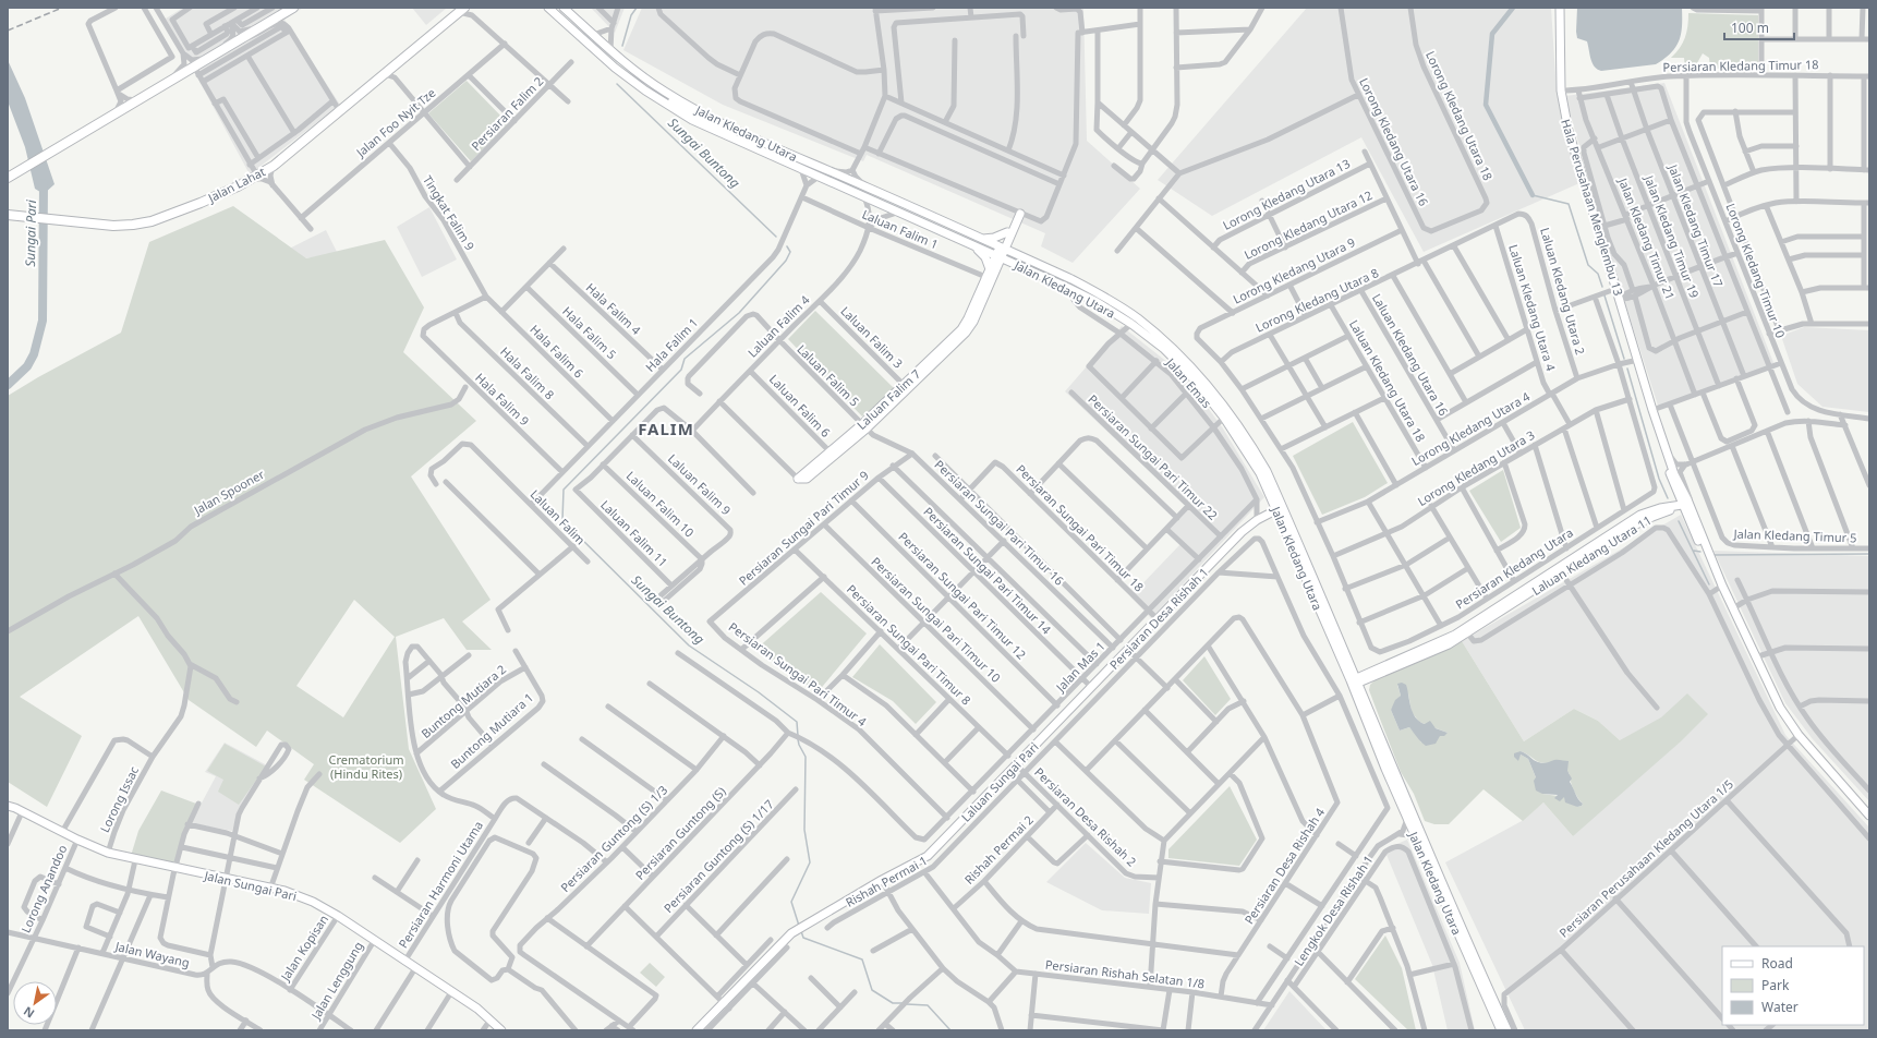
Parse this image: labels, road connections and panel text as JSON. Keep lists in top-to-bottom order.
{
  "streets": {
    "main road": [
      "Jalan Kledang Utara",
      "Jalan Lahat",
      "Hala Perusahaan Menglembu 13",
      "Laluan Falim 7",
      "Laluan Kledang Utara 11",
      "Laluan Sungai Pari",
      "Jalan Sungai Pari"
    ],
    "street": [
      "Persiaran Kledang Timur 18",
      "Persiaran Falim 2",
      "Lorong Kledang Utara 18",
      "Jalan Foo Nyit Tze",
      "Lorong Kledang Utara 16",
      "Lorong Kledang Utara 13",
      "Tingkat Falim 9",
      "Lorong Kledang Utara 12",
      "Jalan Kledang Timur 17",
      "Laluan Falim 1",
      "Jalan Kledang Timur 19",
      "Jalan Kledang Timur 21",
      "Lorong Kledang Utara 9",
      "Lorong Kledang Timur 10",
      "Laluan Kledang Utara 2",
      "Lorong Kledang Utara 8",
      "Laluan Kledang Utara 4",
      "Hala Falim 4",
      "Laluan Falim 4",
      "Hala Falim 5",
      "Laluan Falim 3",
      "Hala Falim 1",
      "Hala Falim 6",
      "Laluan Kledang Utara 16",
      "Hala Falim 8",
      "Laluan Falim 5",
      "Laluan Kledang Utara 18",
      "Jalan Emas",
      "Hala Falim 9",
      "Laluan Falim 6",
      "Lorong Kledang Utara 4",
      "Persiaran Sungai Pari Timur 22",
      "Lorong Kledang Utara 3",
      "Laluan Falim 9",
      "Jalan Spooner",
      "Laluan Falim 10",
      "Laluan Falim",
      "Persiaran Sungai Pari Timur 16",
      "Persiaran Sungai Pari Timur 9",
      "Persiaran Sungai Pari Timur 18",
      "Laluan Falim 11",
      "Jalan Kledang Timur 5",
      "Persiaran Kledang Utara",
      "Persiaran Sungai Pari Timur 14",
      "Persiaran Sungai Pari Timur 12",
      "Persiaran Desa Rishah 1",
      "Persiaran Sungai Pari Timur 10",
      "Persiaran Sungai Pari Timur 8",
      "Jalan Mas 1",
      "Persiaran Sungai Pari Timur 4",
      "Buntong Mutiara 2",
      "Buntong Mutiara 1",
      "Lorong Issac",
      "Persiaran Desa Rishah 2",
      "Persiaran Guntong (S)",
      "Persiaran Guntong (S) 1/3",
      "Rishah Permai 2",
      "Persiaran Guntong (S) 1/17",
      "Persiaran Perusahaan Kledang Utara 1/5",
      "Persiaran Desa Rishah 4",
      "Rishah Permai 1",
      "Persiaran Harmoni Utama",
      "Lorong Anandoo",
      "Lengkok Desa Rishah 1",
      "Jalan Kopisan",
      "Jalan Wayang",
      "Persiaran Rishah Selatan 1/8",
      "Jalan Lenggung"
    ]
  },
  "crossings": [
    ["Persiaran Kledang Timur 18", "Hala Perusahaan Menglembu 13"],
    ["Persiaran Kledang Timur 18", "Jalan Kledang Timur 17"],
    ["Persiaran Kledang Timur 18", "Jalan Kledang Timur 21"],
    ["Persiaran Kledang Timur 18", "Lorong Kledang Timur 10"],
    ["Lorong Kledang Utara 18", "Lorong Kledang Utara 16"],
    ["Jalan Foo Nyit Tze", "Tingkat Falim 9"],
    ["Jalan Kledang Utara", "Laluan Falim 4"],
    ["Jalan Kledang Utara", "Jalan Emas"],
    ["Jalan Kledang Utara", "Laluan Falim 7"],
    ["Jalan Kledang Utara", "Laluan Kledang Utara 11"],
    ["Jalan Kledang Utara", "Laluan Sungai Pari"],
    ["Hala Perusahaan Menglembu 13", "Lorong Kledang Utara 4"],
    ["Hala Perusahaan Menglembu 13", "Lorong Kledang Utara 3"],
    ["Hala Perusahaan Menglembu 13", "Laluan Kledang Utara 11"],
    ["Hala Perusahaan Menglembu 13", "Persiaran Kledang Utara"],
    ["Hala Perusahaan Menglembu 13", "Persiaran Perusahaan Kledang Utara 1/5"],
    ["Tingkat Falim 9", "Hala Falim 6"],
    ["Laluan Falim 1", "Laluan Falim 4"],
    ["Laluan Falim 1", "Hala Falim 1"],
    ["Laluan Falim 1", "Laluan Falim 7"],
    ["Lorong Kledang Utara 9", "Lorong Kledang Utara 8"],
    ["Laluan Kledang Utara 2", "Lorong Kledang Utara 8"],
    ["Laluan Kledang Utara 2", "Lorong Kledang Utara 4"],
    ["Lorong Kledang Utara 8", "Laluan Kledang Utara 4"],
    ["Lorong Kledang Utara 8", "Laluan Kledang Utara 16"],
    ["Lorong Kledang Utara 8", "Laluan Kledang Utara 18"],
    ["Laluan Kledang Utara 4", "Lorong Kledang Utara 4"],
    ["Laluan Kledang Utara 4", "Lorong Kledang Utara 3"],
    ["Hala Falim 4", "Hala Falim 1"],
    ["Laluan Falim 4", "Laluan Falim 3"],
    ["Laluan Falim 4", "Laluan Falim 5"],
    ["Laluan Falim 4", "Laluan Falim 7"],
    ["Laluan Falim 4", "Laluan Falim 6"],
    ["Hala Falim 5", "Hala Falim 1"],
    ["Laluan Falim 3", "Laluan Falim 7"],
    ["Hala Falim 1", "Hala Falim 6"],
    ["Hala Falim 1", "Hala Falim 8"],
    ["Hala Falim 1", "Hala Falim 9"],
    ["Hala Falim 1", "Laluan Falim"],
    ["Laluan Kledang Utara 16", "Lorong Kledang Utara 4"],
    ["Hala Falim 8", "Hala Falim 9"],
    ["Laluan Falim 5", "Laluan Falim 7"],
    ["Laluan Falim 5", "Persiaran Sungai Pari Timur 16"],
    ["Laluan Kledang Utara 18", "Lorong Kledang Utara 4"],
    ["Jalan Emas", "Jalan Mas 1"],
    ["Jalan Emas", "Laluan Sungai Pari"],
    ["Laluan Falim 7", "Laluan Falim 6"],
    ["Laluan Falim 7", "Persiaran Sungai Pari Timur 16"],
    ["Persiaran Sungai Pari Timur 22", "Jalan Mas 1"],
    ["Laluan Falim 9", "Laluan Falim 10"],
    ["Laluan Falim 10", "Laluan Falim 11"],
    ["Persiaran Sungai Pari Timur 16", "Persiaran Sungai Pari Timur 9"],
    ["Persiaran Sungai Pari Timur 16", "Persiaran Sungai Pari Timur 18"],
    ["Persiaran Sungai Pari Timur 16", "Jalan Mas 1"],
    ["Persiaran Sungai Pari Timur 9", "Persiaran Sungai Pari Timur 14"],
    ["Persiaran Sungai Pari Timur 9", "Persiaran Sungai Pari Timur 12"],
    ["Persiaran Sungai Pari Timur 9", "Persiaran Sungai Pari Timur 10"],
    ["Persiaran Sungai Pari Timur 9", "Persiaran Sungai Pari Timur 8"],
    ["Persiaran Sungai Pari Timur 9", "Persiaran Sungai Pari Timur 4"],
    ["Persiaran Sungai Pari Timur 18", "Jalan Mas 1"],
    ["Persiaran Sungai Pari Timur 18", "Laluan Sungai Pari"],
    ["Persiaran Sungai Pari Timur 14", "Jalan Mas 1"],
    ["Persiaran Sungai Pari Timur 14", "Laluan Sungai Pari"],
    ["Persiaran Sungai Pari Timur 12", "Jalan Mas 1"],
    ["Persiaran Desa Rishah 1", "Persiaran Desa Rishah 2"],
    ["Persiaran Desa Rishah 1", "Rishah Permai 1"],
    ["Persiaran Sungai Pari Timur 10", "Jalan Mas 1"],
    ["Persiaran Sungai Pari Timur 8", "Jalan Mas 1"],
    ["Jalan Mas 1", "Persiaran Sungai Pari Timur 4"],
    ["Jalan Mas 1", "Persiaran Guntong (S)"],
    ["Buntong Mutiara 2", "Buntong Mutiara 1"],
    ["Laluan Sungai Pari", "Persiaran Desa Rishah 2"],
    ["Lorong Issac", "Jalan Sungai Pari"],
    ["Persiaran Desa Rishah 2", "Rishah Permai 2"],
    ["Persiaran Desa Rishah 2", "Rishah Permai 1"],
    ["Persiaran Desa Rishah 4", "Persiaran Rishah Selatan 1/8"],
    ["Persiaran Harmoni Utama", "Jalan Sungai Pari"],
    ["Jalan Sungai Pari", "Lorong Anandoo"],
    ["Jalan Sungai Pari", "Jalan Kopisan"],
    ["Jalan Sungai Pari", "Jalan Lenggung"],
    ["Lorong Anandoo", "Jalan Wayang"],
    ["Lengkok Desa Rishah 1", "Persiaran Rishah Selatan 1/8"]
  ],
  "districts": ["FALIM"],
  "water": ["Sungai Buntong", "Sungai Pari"],
  "parks": ["Crematorium (Hindu Rites)"],
  "legend": ["Road", "Park", "Water"],
  "scale_bar": "100 m",
  "north": "bottom left"
}
